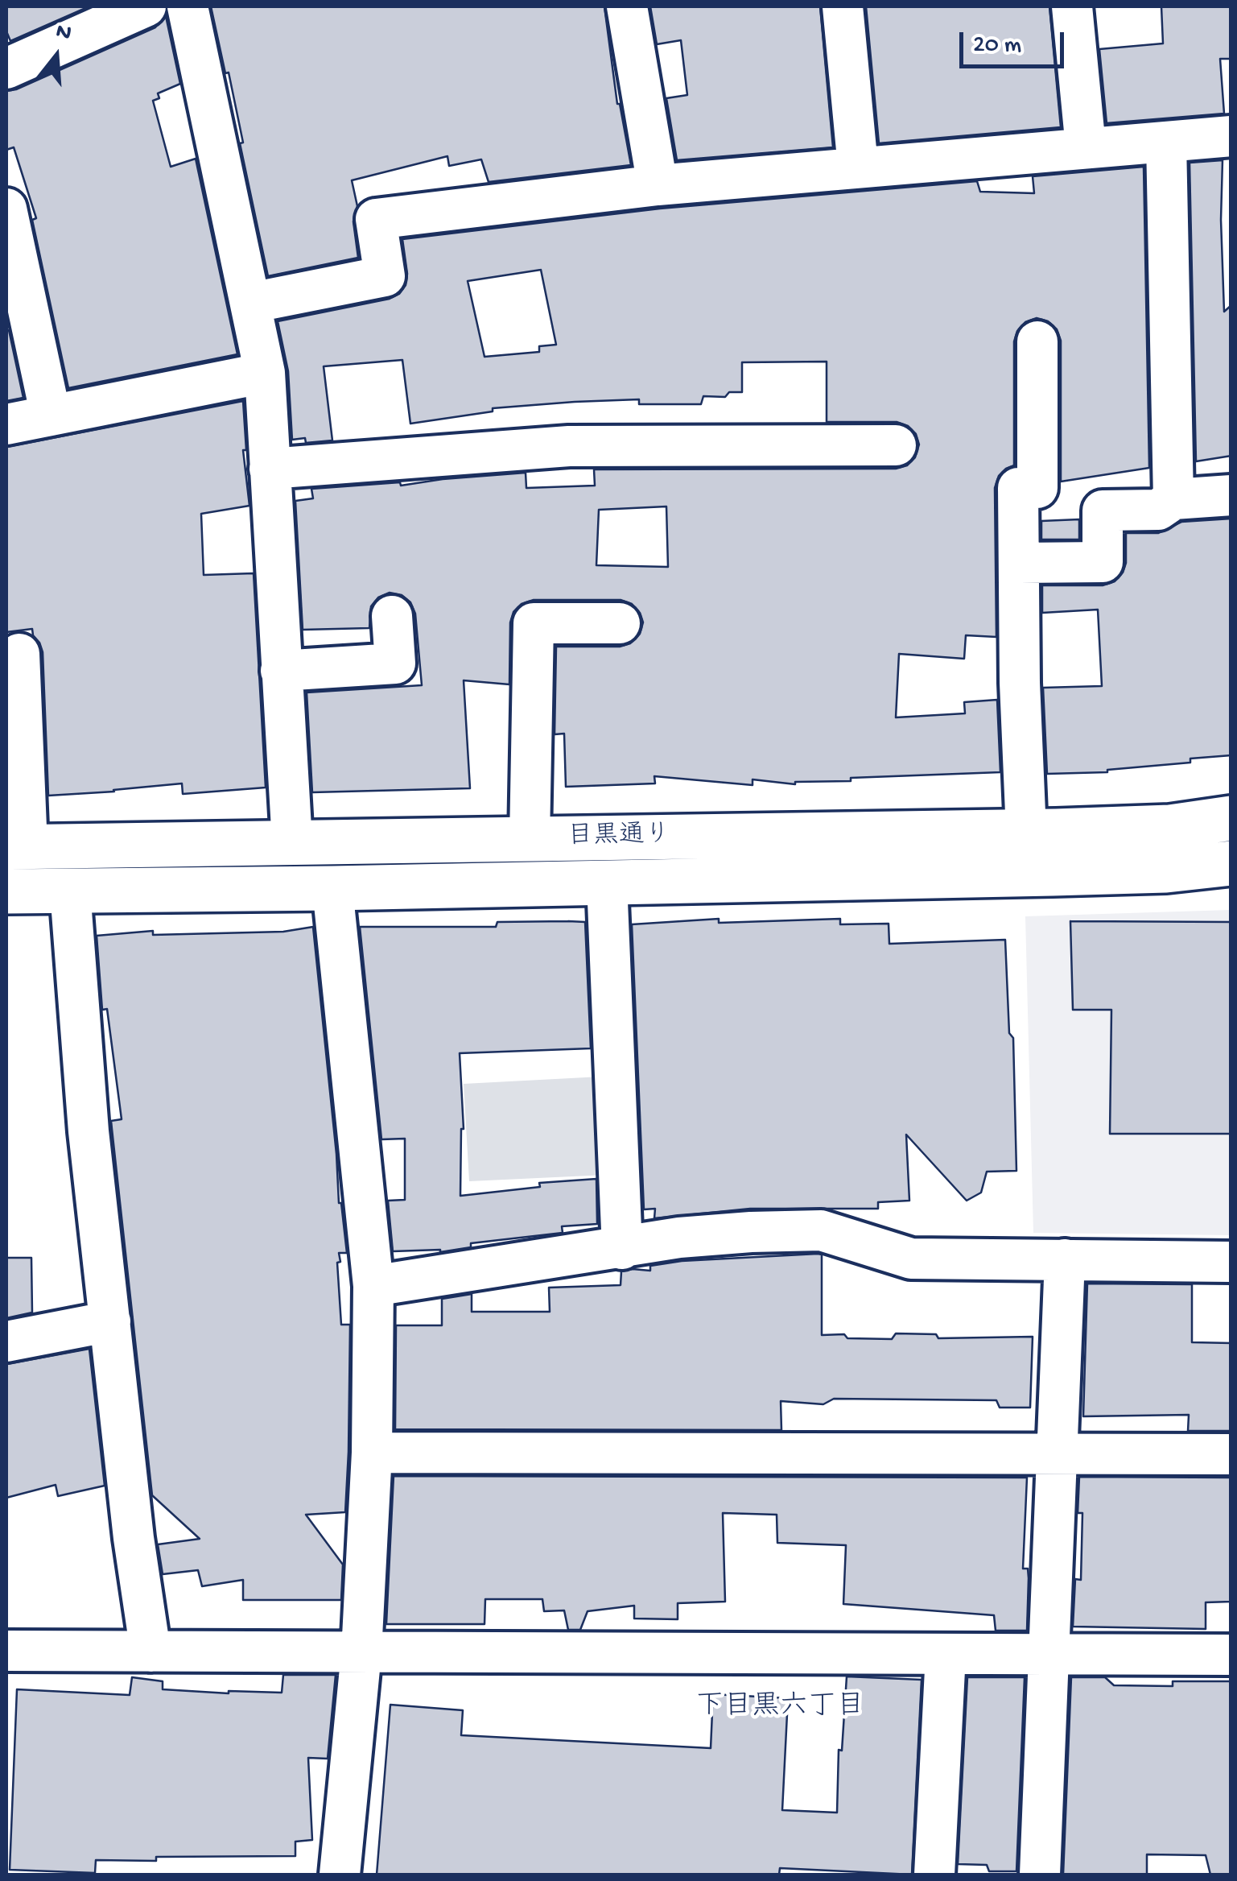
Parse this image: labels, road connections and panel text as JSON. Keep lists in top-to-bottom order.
{
  "streets": {
    "main road": ["目黒通り"]
  },
  "districts": ["下目黒六丁目"],
  "scale_bar": "20 m",
  "north": "top"
}
